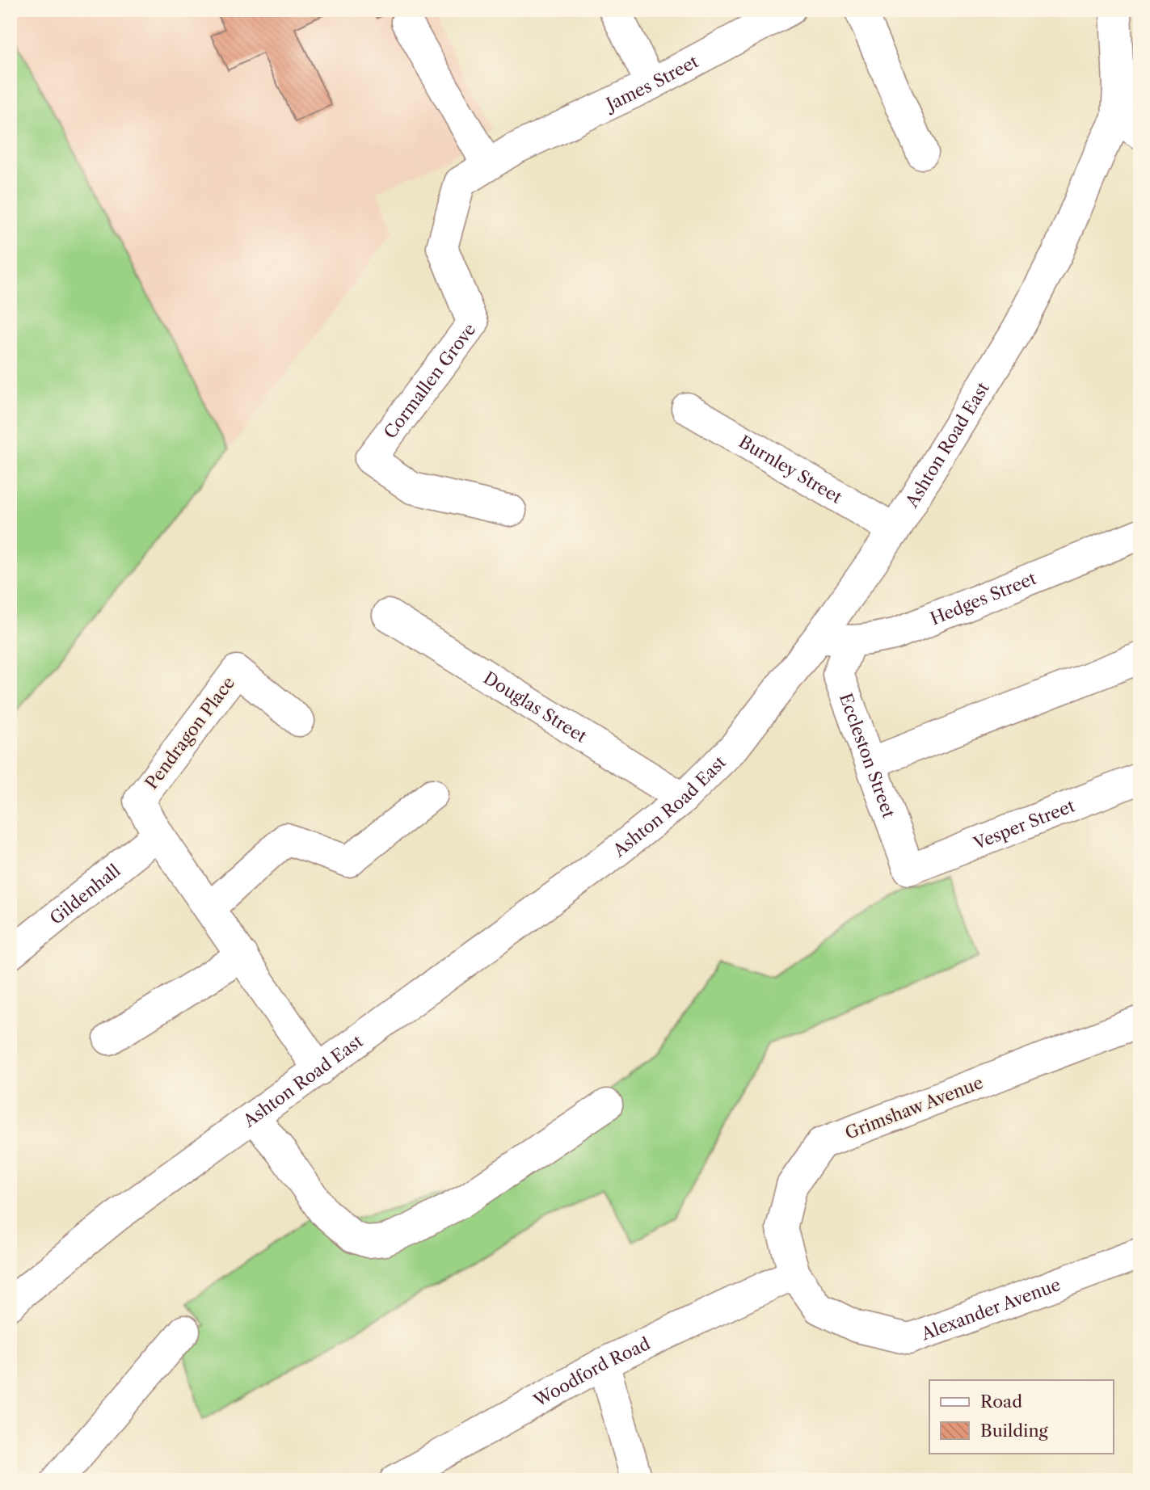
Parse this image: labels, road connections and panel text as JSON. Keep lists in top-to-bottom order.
{
  "streets": {
    "street": [
      "James Street",
      "Cormallen Grove",
      "Ashton Road East",
      "Burnley Street",
      "Hedges Street",
      "Douglas Street",
      "Pendragon Place",
      "Eccleston Street",
      "Vesper Street",
      "Gildenhall",
      "Grimshaw Avenue",
      "Alexander Avenue",
      "Woodford Road"
    ]
  },
  "crossings": [
    ["James Street", "Cormallen Grove"],
    ["Ashton Road East", "Burnley Street"],
    ["Ashton Road East", "Hedges Street"],
    ["Ashton Road East", "Douglas Street"],
    ["Ashton Road East", "Pendragon Place"],
    ["Ashton Road East", "Eccleston Street"],
    ["Hedges Street", "Eccleston Street"],
    ["Pendragon Place", "Gildenhall"],
    ["Eccleston Street", "Vesper Street"],
    ["Grimshaw Avenue", "Alexander Avenue"],
    ["Grimshaw Avenue", "Woodford Road"],
    ["Alexander Avenue", "Woodford Road"]
  ],
  "legend": ["Road", "Building"]
}
